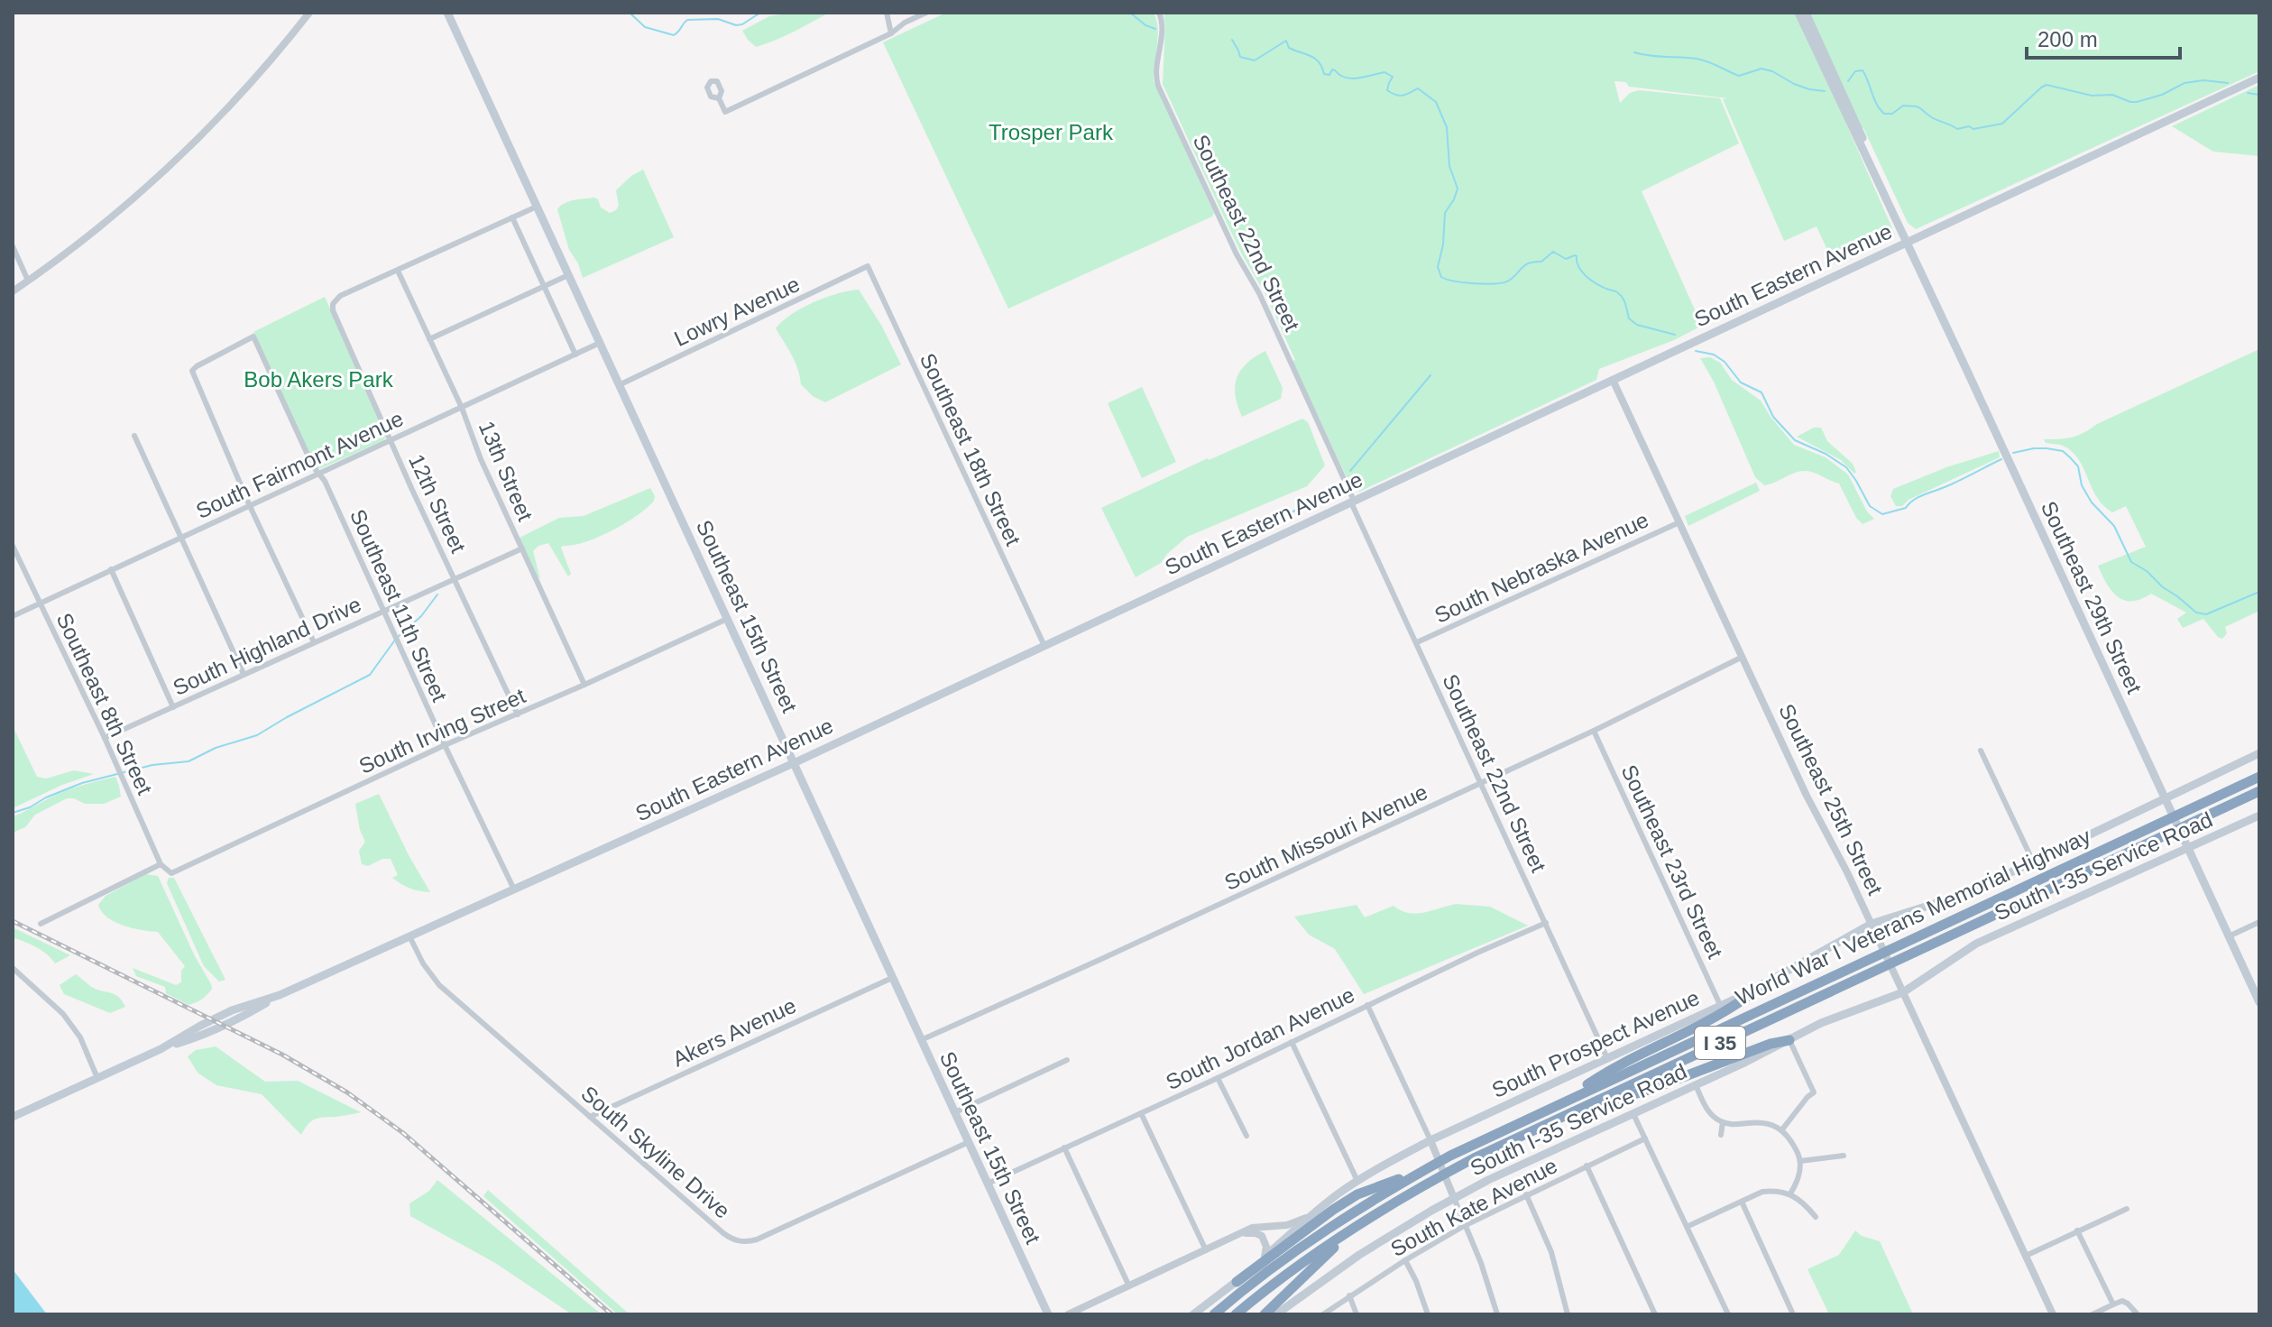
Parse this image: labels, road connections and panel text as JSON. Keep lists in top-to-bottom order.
{
  "streets": {
    "highway": ["World War I Veterans Memorial Highway", "I 35"],
    "main road": [
      "South Eastern Avenue",
      "Southeast 29th Street",
      "Southeast 15th Street",
      "South I-35 Service Road",
      "South Prospect Avenue"
    ],
    "street": [
      "Southeast 22nd Street",
      "Lowry Avenue",
      "Southeast 18th Street",
      "South Fairmont Avenue",
      "13th Street",
      "12th Street",
      "South Nebraska Avenue",
      "Southeast 11th Street",
      "South Highland Drive",
      "Southeast 8th Street",
      "South Irving Street",
      "Southeast 25th Street",
      "South Missouri Avenue",
      "Southeast 23rd Street",
      "Akers Avenue",
      "South Jordan Avenue",
      "South Skyline Drive",
      "South Kate Avenue"
    ]
  },
  "crossings": [
    ["Southeast 22nd Street", "South Eastern Avenue"],
    ["Southeast 22nd Street", "South Nebraska Avenue"],
    ["Southeast 22nd Street", "South Missouri Avenue"],
    ["Southeast 22nd Street", "South Jordan Avenue"],
    ["Southeast 22nd Street", "South Prospect Avenue"],
    ["South Eastern Avenue", "Southeast 18th Street"],
    ["South Eastern Avenue", "Southeast 29th Street"],
    ["South Eastern Avenue", "Southeast 11th Street"],
    ["South Eastern Avenue", "Southeast 15th Street"],
    ["South Eastern Avenue", "Southeast 25th Street"],
    ["South Eastern Avenue", "South Skyline Drive"],
    ["Lowry Avenue", "Southeast 18th Street"],
    ["Lowry Avenue", "Southeast 15th Street"],
    ["South Fairmont Avenue", "13th Street"],
    ["South Fairmont Avenue", "12th Street"],
    ["South Fairmont Avenue", "Southeast 11th Street"],
    ["South Fairmont Avenue", "Southeast 15th Street"],
    ["South Fairmont Avenue", "Southeast 8th Street"],
    ["13th Street", "12th Street"],
    ["13th Street", "South Highland Drive"],
    ["13th Street", "South Irving Street"],
    ["12th Street", "South Highland Drive"],
    ["12th Street", "South Irving Street"],
    ["South Nebraska Avenue", "Southeast 25th Street"],
    ["Southeast 29th Street", "South I-35 Service Road"],
    ["Southeast 29th Street", "South Prospect Avenue"],
    ["Southeast 11th Street", "South Highland Drive"],
    ["Southeast 11th Street", "South Irving Street"],
    ["Southeast 15th Street", "South Irving Street"],
    ["Southeast 15th Street", "South Missouri Avenue"],
    ["Southeast 15th Street", "Akers Avenue"],
    ["Southeast 15th Street", "South Jordan Avenue"],
    ["Southeast 15th Street", "South Skyline Drive"],
    ["South Highland Drive", "Southeast 8th Street"],
    ["Southeast 8th Street", "South Irving Street"],
    ["Southeast 25th Street", "South Missouri Avenue"],
    ["Southeast 25th Street", "South I-35 Service Road"],
    ["Southeast 25th Street", "South Prospect Avenue"],
    ["South Missouri Avenue", "Southeast 23rd Street"],
    ["Southeast 23rd Street", "South Prospect Avenue"],
    ["Akers Avenue", "South Skyline Drive"]
  ],
  "parks": ["Trosper Park", "Bob Akers Park"],
  "scale_bar": "200 m"
}
